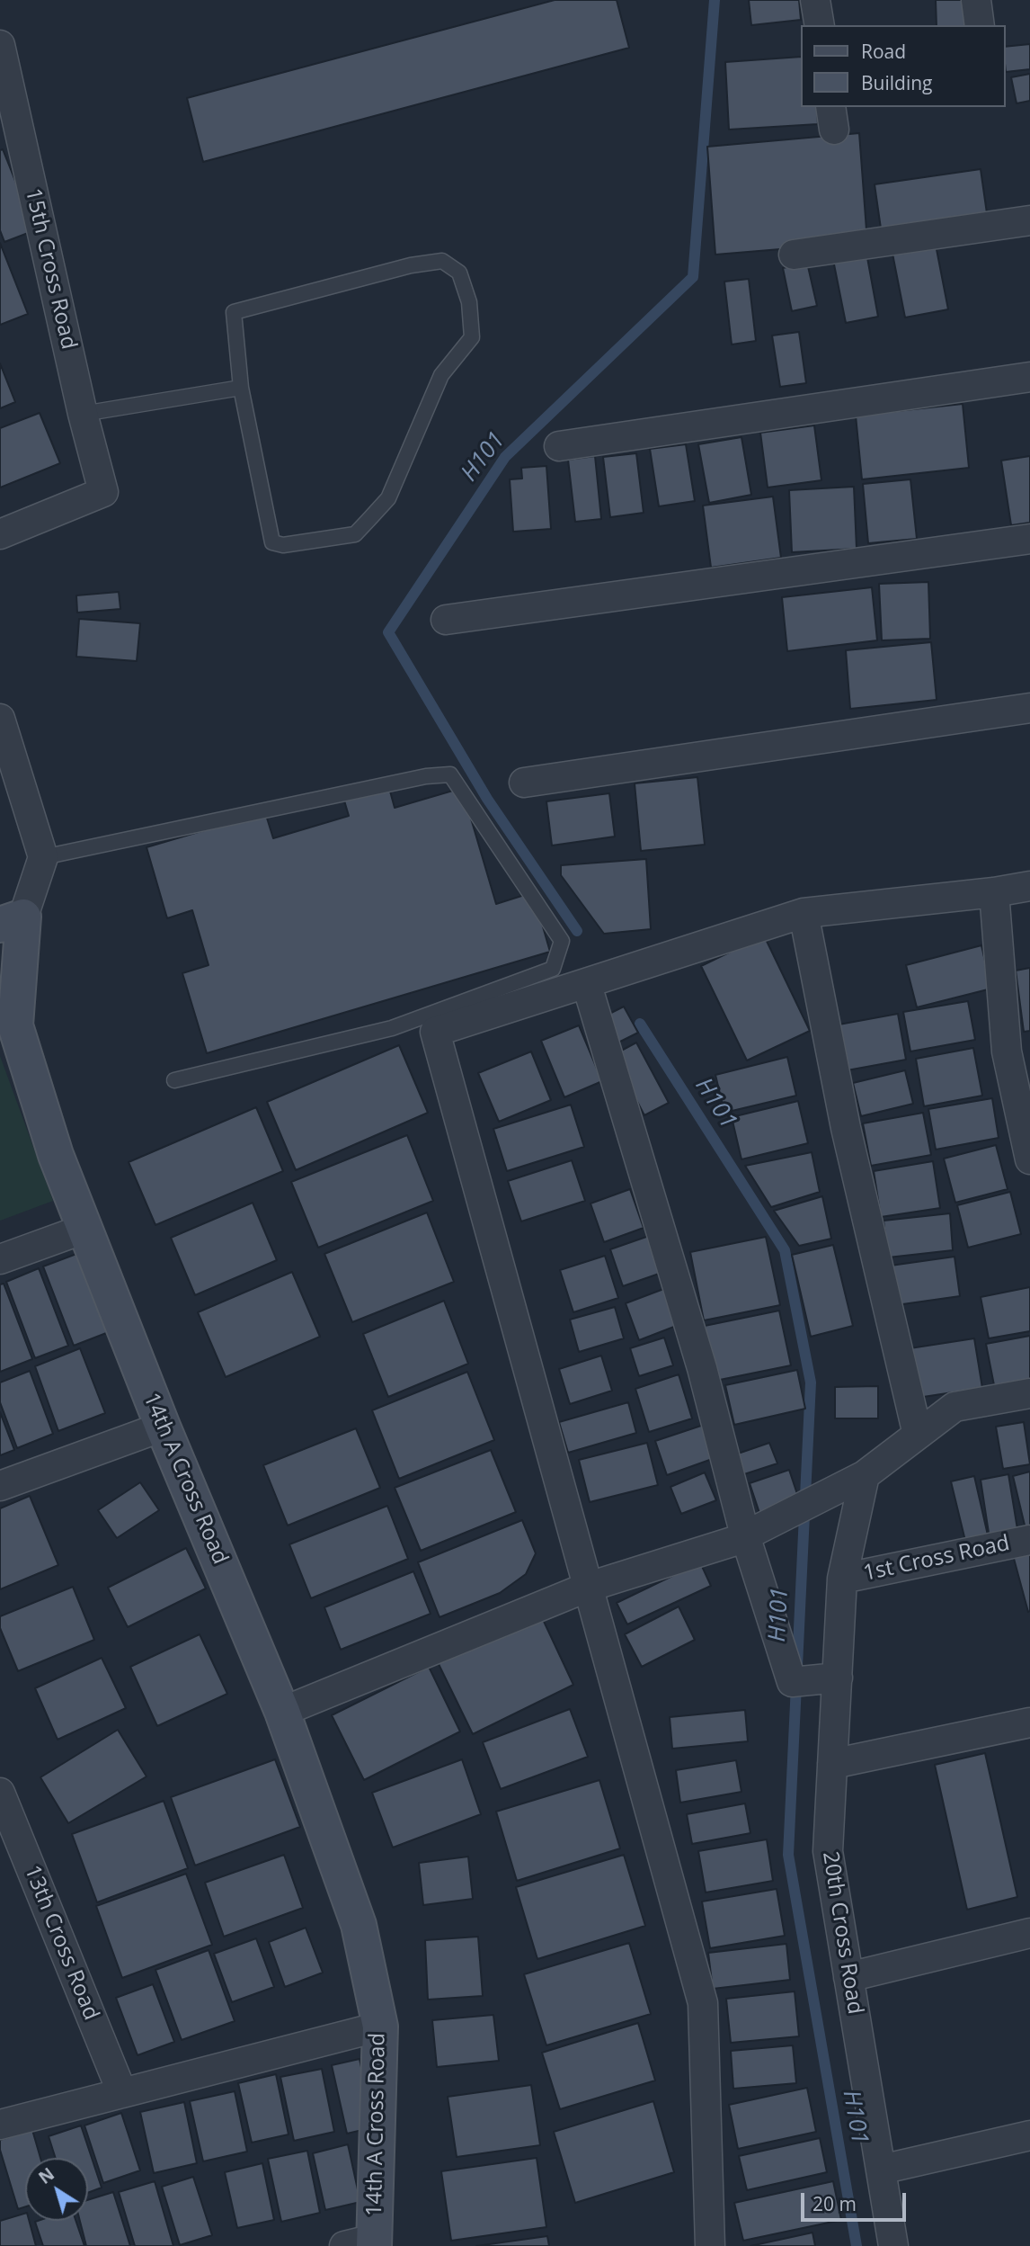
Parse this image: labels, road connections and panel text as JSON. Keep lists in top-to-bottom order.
{
  "streets": {
    "street": [
      "15th Cross Road",
      "14th A Cross Road",
      "1st Cross Road",
      "20th Cross Road",
      "13th Cross Road"
    ]
  },
  "crossings": [
    ["1st Cross Road", "20th Cross Road"]
  ],
  "water": ["H101"],
  "legend": ["Road", "Building"],
  "scale_bar": "20 m",
  "north": "top left"
}
